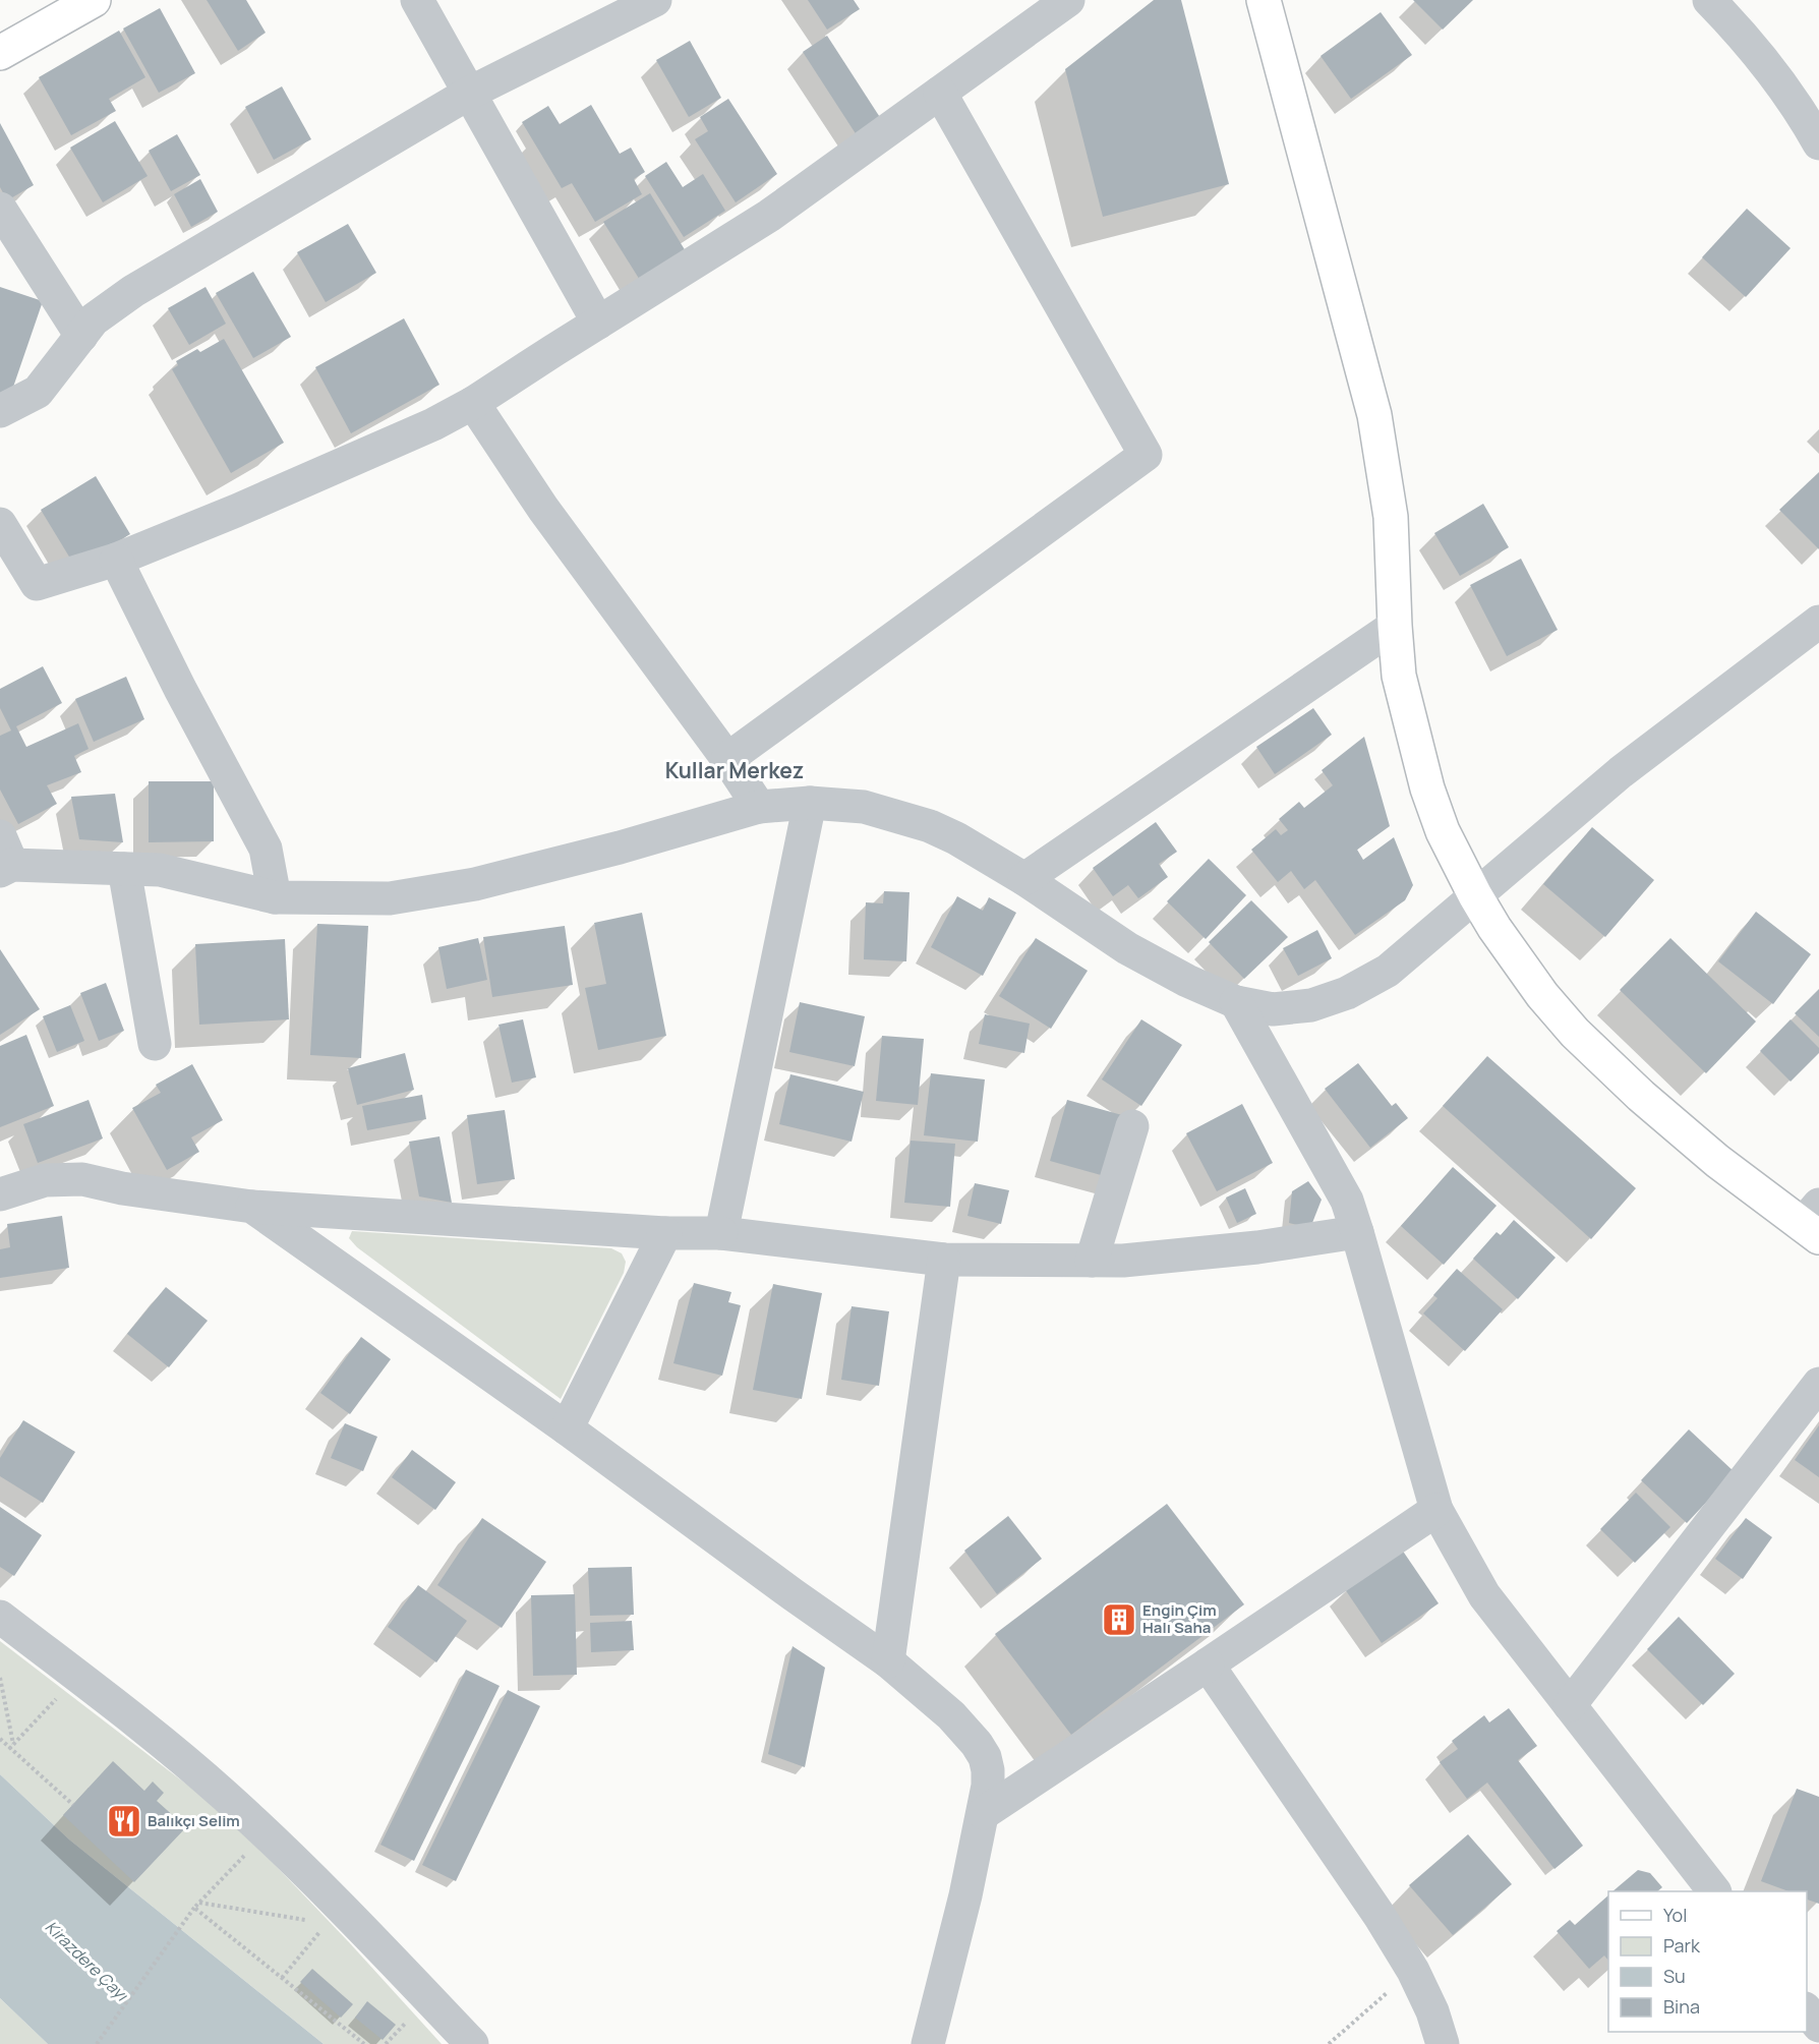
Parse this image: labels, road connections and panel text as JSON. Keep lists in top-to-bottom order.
{
  "districts": ["Kullar Merkez"],
  "water": ["Kirazdere Çayı"],
  "places": {
    "building": ["Engin Çim Halı Saha"],
    "restaurant": ["Balıkçı Selim"]
  },
  "legend": [
    "Yol",
    "Park",
    "Su",
    "Bina"
  ]
}
